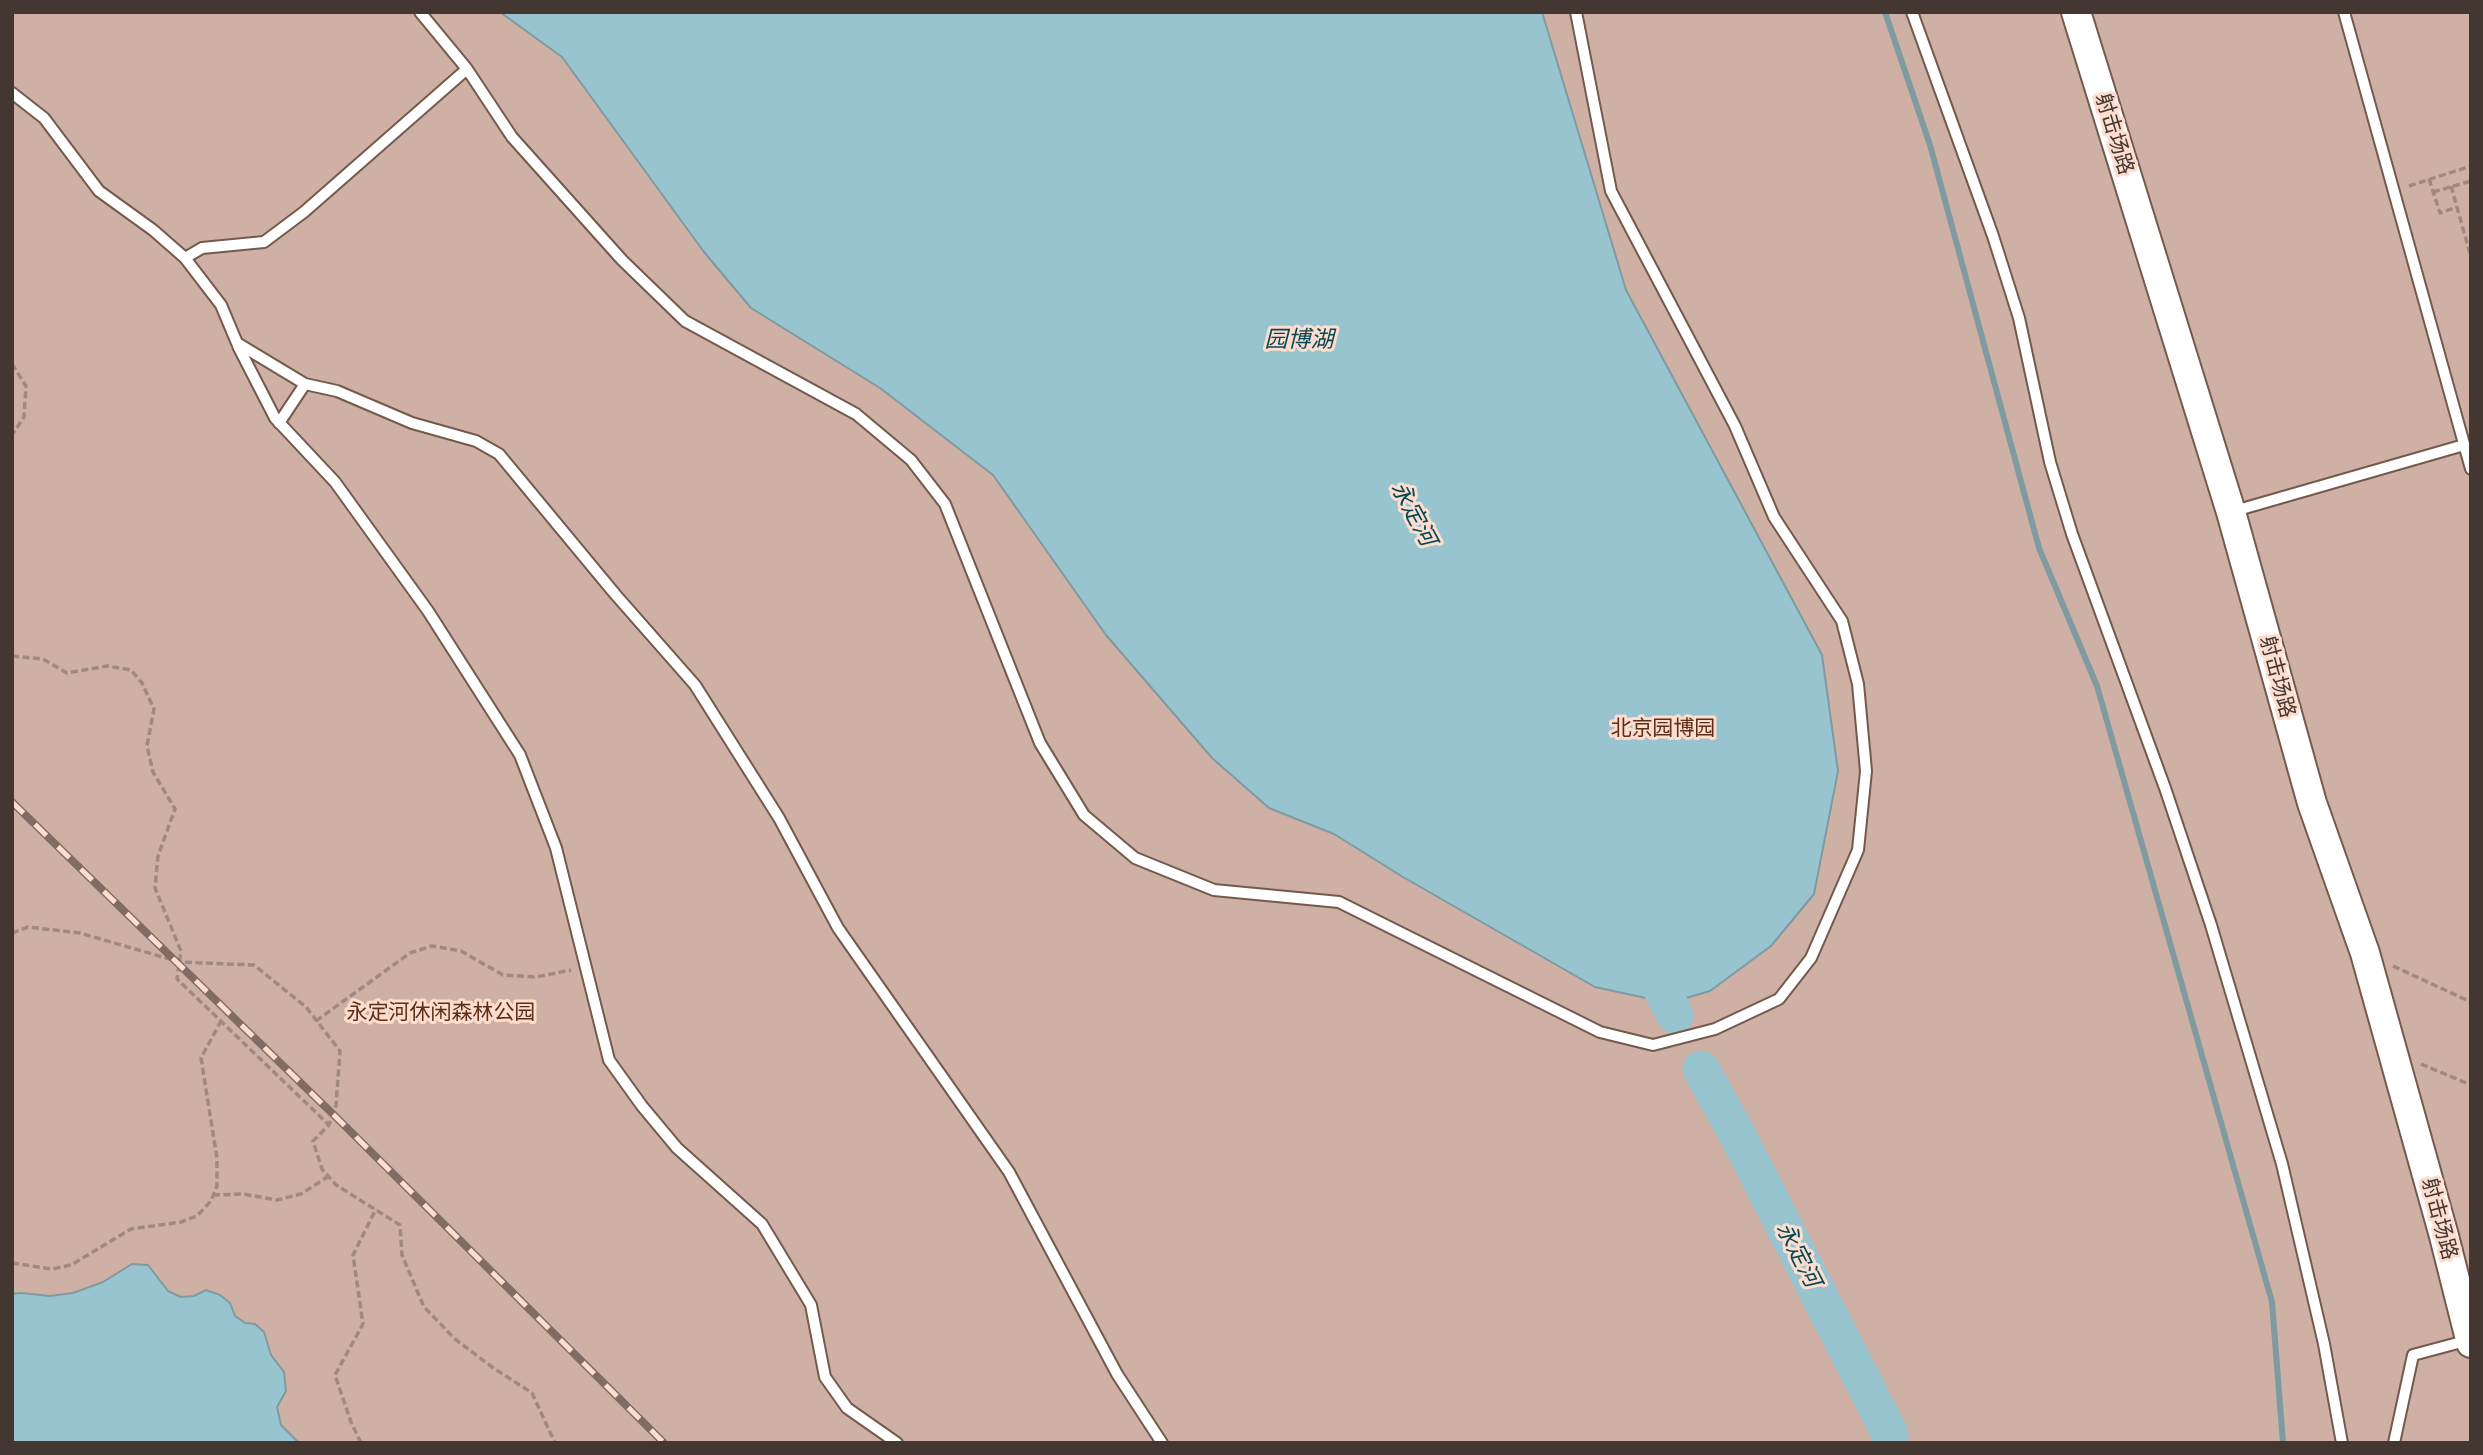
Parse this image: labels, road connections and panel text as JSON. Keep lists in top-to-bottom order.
{
  "streets": {
    "street": ["射击场路"]
  },
  "water": ["园博湖", "永定河"],
  "parks": ["北京园博园", "永定河休闲森林公园"]
}
